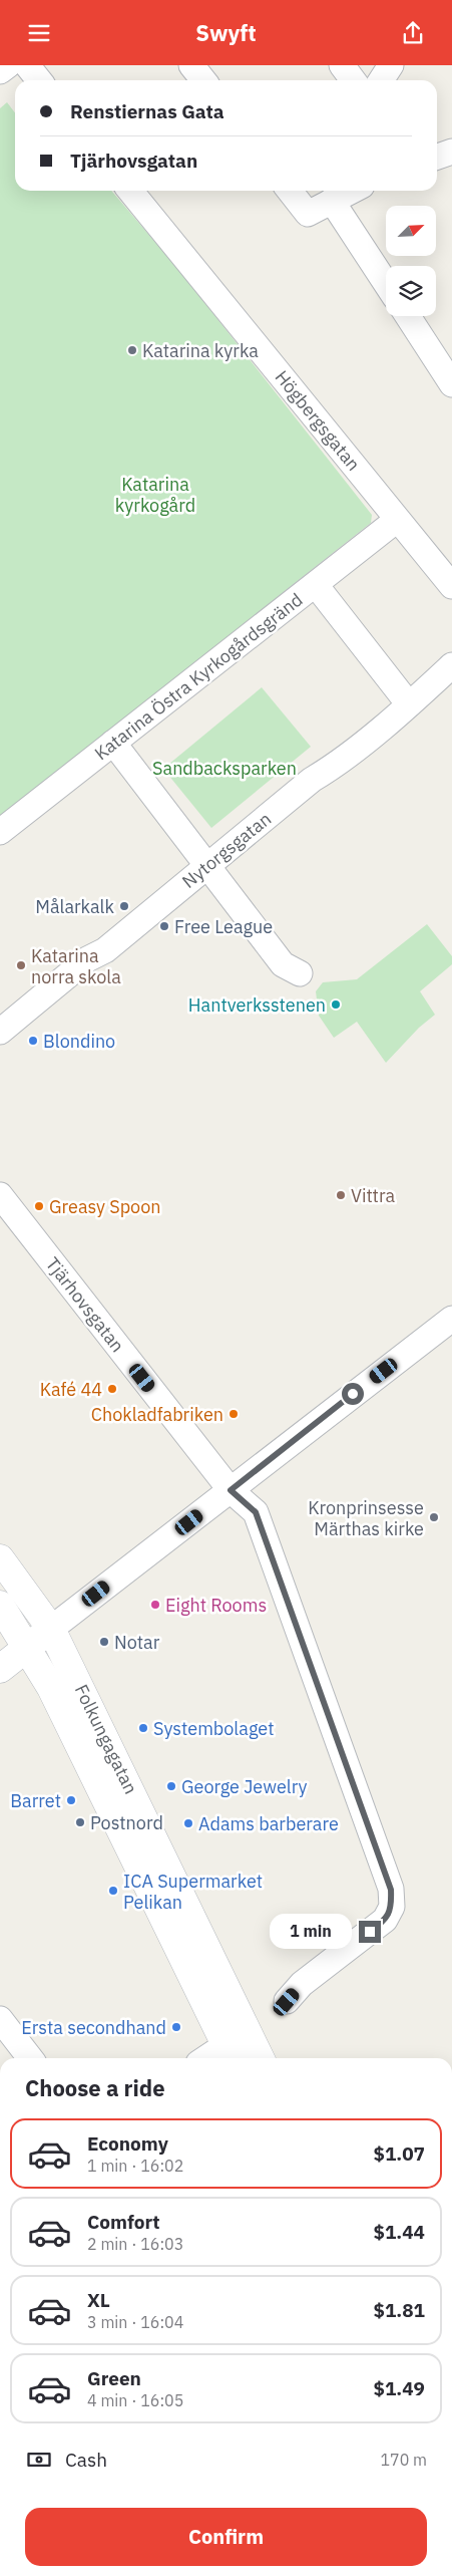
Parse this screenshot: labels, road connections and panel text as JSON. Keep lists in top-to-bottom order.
{
  "streets": {
    "street": [
      "Högbergsgatan",
      "Katarina Östra Kyrkogårdsgränd",
      "Nytorgsgatan",
      "Tjärhovsgatan",
      "Folkungagatan"
    ]
  },
  "crossings": [
    ["Högbergsgatan", "Katarina Östra Kyrkogårdsgränd"]
  ],
  "parks": ["Katarina kyrkogård", "Sandbacksparken"],
  "places": [
    "Katarina kyrka",
    "Målarkalk",
    "Free League",
    "Katarina norra skola",
    "Hantverksstenen",
    "Blondino",
    "Vittra",
    "Greasy Spoon",
    "Kafé 44",
    "Chokladfabriken",
    "Kronprinsesse Märthas kirke",
    "Eight Rooms",
    "Notar",
    "Systembolaget",
    "George Jewelry",
    "Barret",
    "Postnord",
    "Adams barberare",
    "ICA Supermarket Pelikan",
    "Ersta secondhand"
  ],
  "north": "top right",
  "page": {
    "header": "Swyft",
    "banner": ["Renstiernas Gata", "Tjärhovsgatan"],
    "bubble": "1 min",
    "heading": "Choose a ride",
    "list": [
      {
        "name": "Economy",
        "note": "1 min · 16:02",
        "value": "$1.07"
      },
      {
        "name": "Comfort",
        "note": "2 min · 16:03",
        "value": "$1.44"
      },
      {
        "name": "XL",
        "note": "3 min · 16:04",
        "value": "$1.81"
      },
      {
        "name": "Green",
        "note": "4 min · 16:05",
        "value": "$1.49"
      }
    ],
    "pay": ["Cash", "170 m"],
    "buttons": "Confirm"
  }
}
